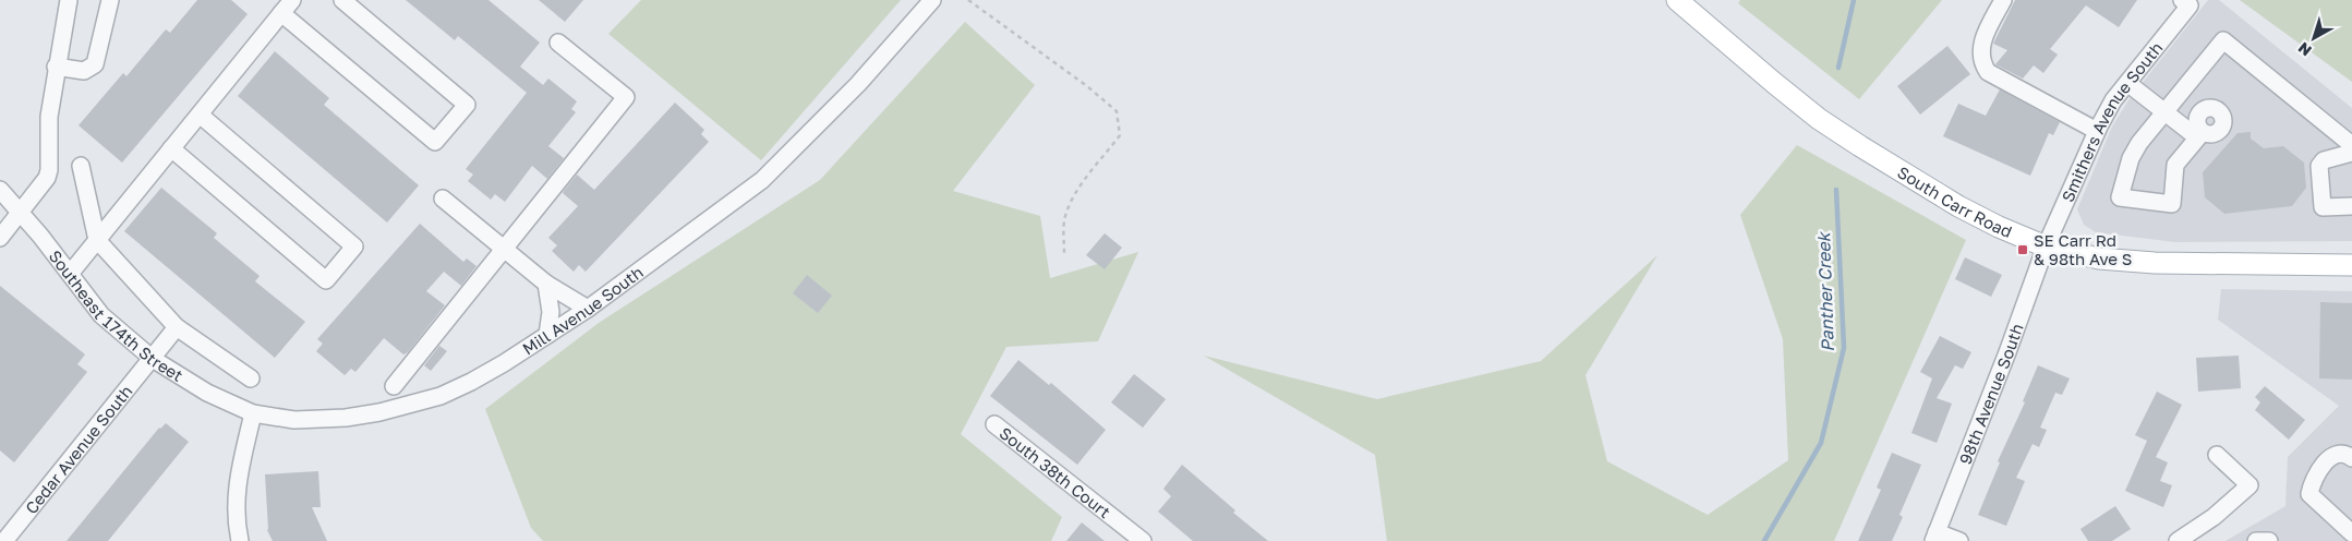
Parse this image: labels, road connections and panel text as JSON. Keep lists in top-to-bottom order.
{
  "streets": {
    "main road": ["South Carr Road"],
    "street": [
      "Smithers Avenue South",
      "Mill Avenue South",
      "Southeast 174th Street",
      "98th Avenue South",
      "Cedar Avenue South",
      "South 38th Court"
    ]
  },
  "crossings": [
    ["Smithers Avenue South", "South Carr Road"],
    ["Smithers Avenue South", "98th Avenue South"],
    ["South Carr Road", "98th Avenue South"],
    ["Mill Avenue South", "Southeast 174th Street"],
    ["Southeast 174th Street", "Cedar Avenue South"]
  ],
  "water": ["Panther Creek"],
  "places": {
    "transit": ["SE Carr Rd & 98th Ave S"]
  },
  "north": "bottom left"
}
